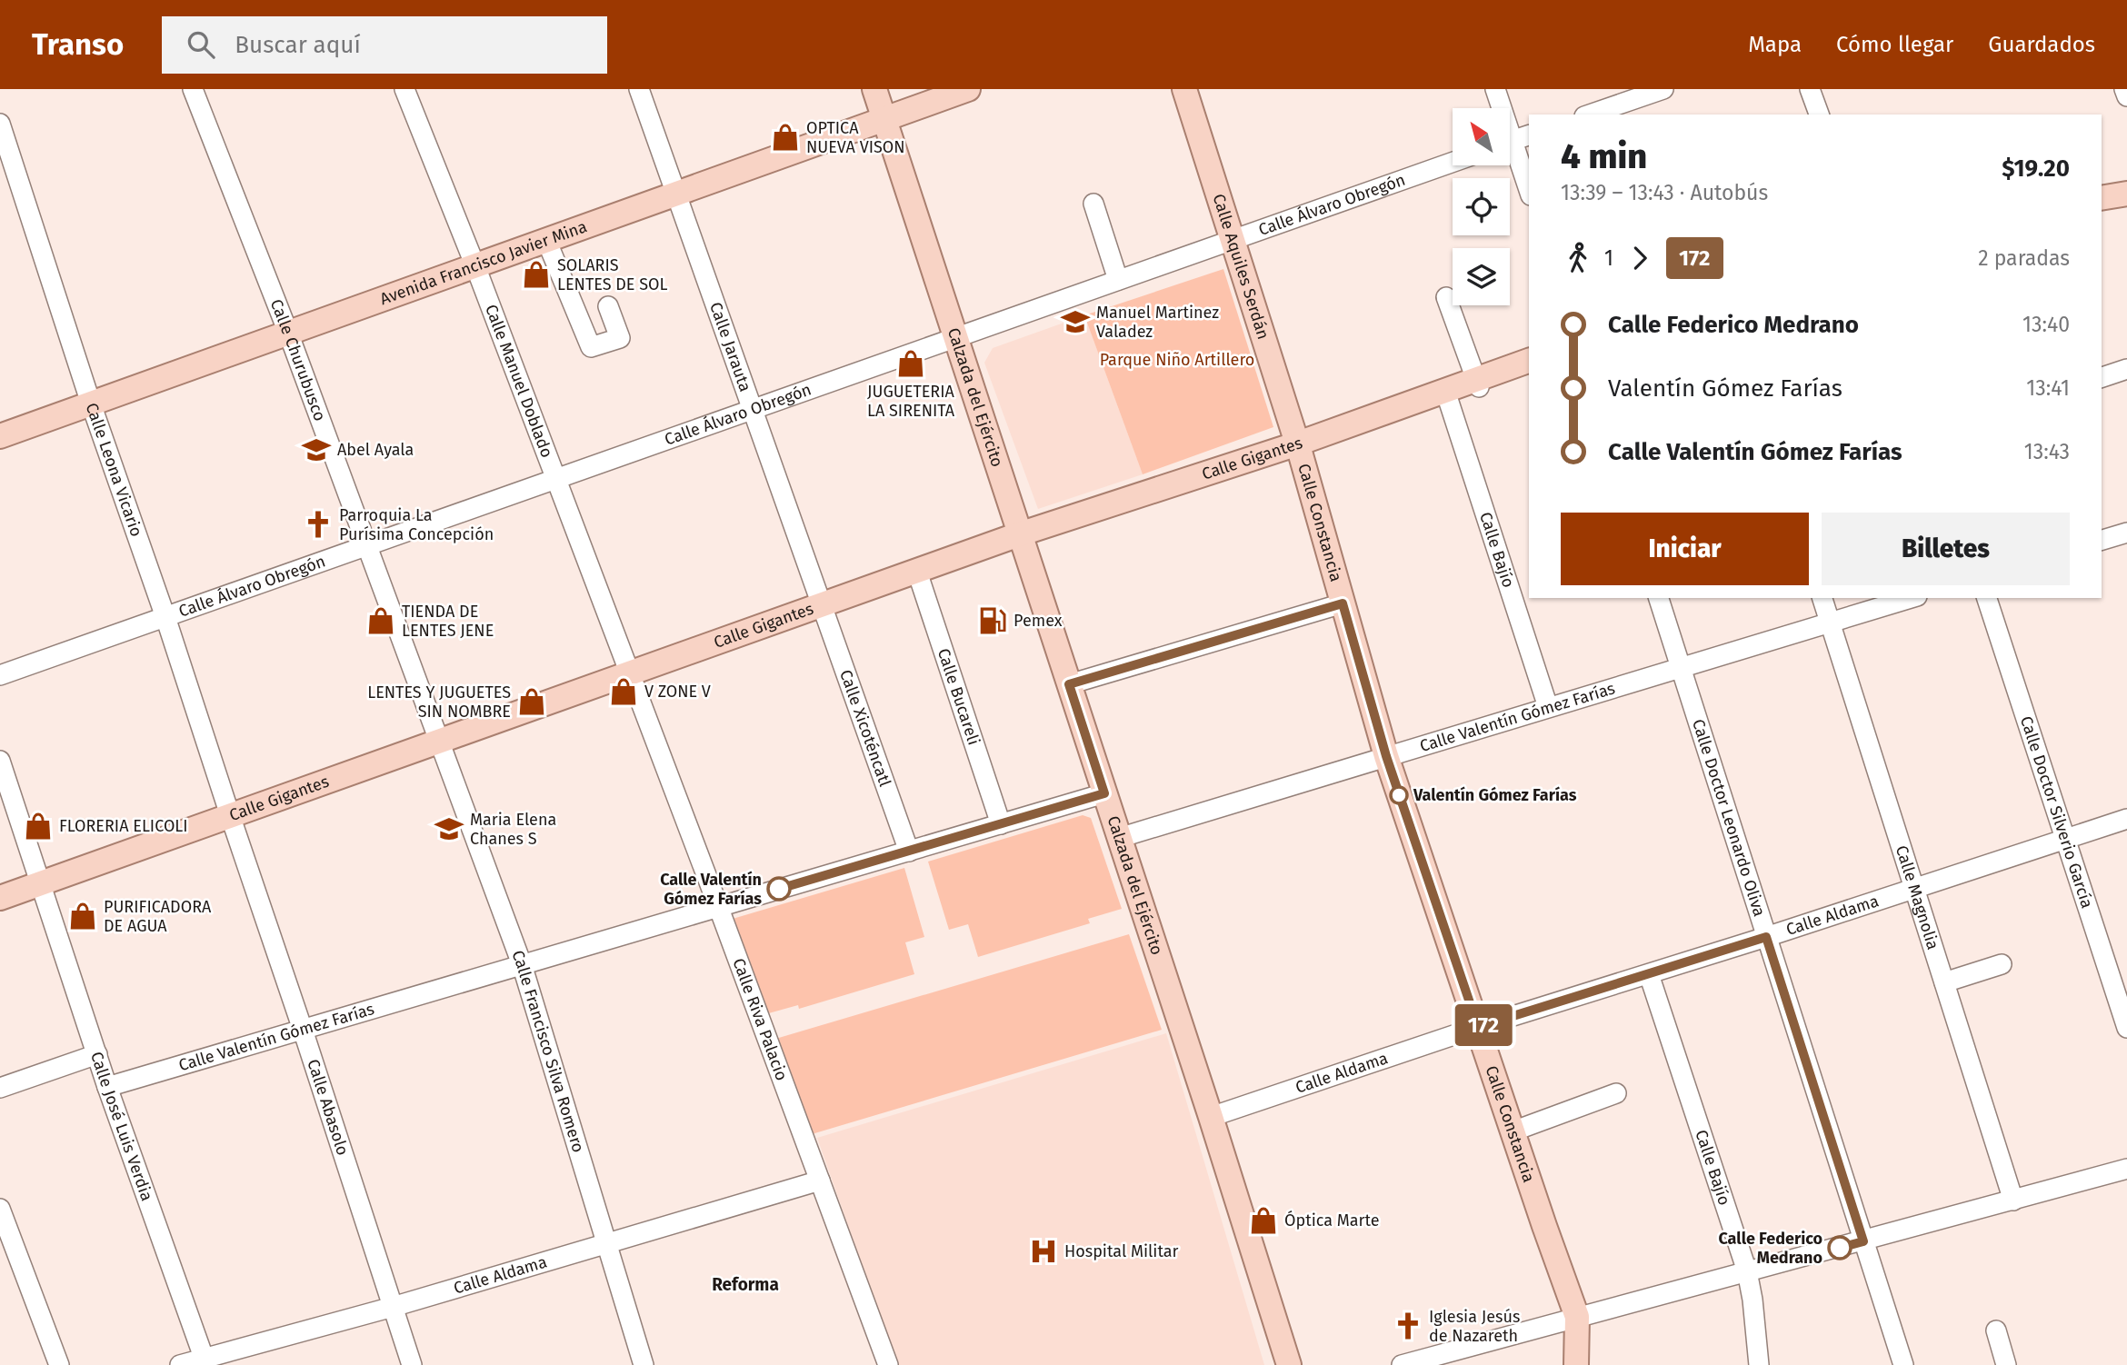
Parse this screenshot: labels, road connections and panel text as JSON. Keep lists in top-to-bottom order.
{
  "streets": {
    "main road": [
      "Avenida Francisco Javier Mina",
      "Calle Aquiles Serdán",
      "Calzada del Ejército",
      "Calle Gigantes",
      "Calle Constancia"
    ],
    "street": [
      "Calle Álvaro Obregón",
      "Calle Jarauta",
      "Calle Churubusco",
      "Calle Manuel Doblado",
      "Calle Leona Vicario",
      "Calle Bajío",
      "Calle Bucareli",
      "Calle Valentín Gómez Farías",
      "Calle Xicoténcatl",
      "Calle Doctor Silverio García",
      "Calle Doctor Leonardo Oliva",
      "Calle Magnolia",
      "Calle Aldama",
      "Calle Riva Palacio",
      "Calle Francisco Silva Romero",
      "Calle Abasolo",
      "Calle José Luis Verdia"
    ]
  },
  "crossings": [
    ["Calle Álvaro Obregón", "Calle Aquiles Serdán"],
    ["Calle Álvaro Obregón", "Calle Jarauta"],
    ["Calle Álvaro Obregón", "Calle Churubusco"],
    ["Calle Álvaro Obregón", "Calle Manuel Doblado"],
    ["Calle Álvaro Obregón", "Calzada del Ejército"],
    ["Calle Álvaro Obregón", "Calle Leona Vicario"],
    ["Avenida Francisco Javier Mina", "Calle Jarauta"],
    ["Avenida Francisco Javier Mina", "Calle Churubusco"],
    ["Avenida Francisco Javier Mina", "Calle Manuel Doblado"],
    ["Avenida Francisco Javier Mina", "Calzada del Ejército"],
    ["Avenida Francisco Javier Mina", "Calle Leona Vicario"],
    ["Calle Aquiles Serdán", "Calle Gigantes"],
    ["Calle Aquiles Serdán", "Calle Constancia"],
    ["Calle Jarauta", "Calle Gigantes"],
    ["Calle Jarauta", "Calle Xicoténcatl"],
    ["Calle Churubusco", "Calle Gigantes"],
    ["Calle Churubusco", "Calle Francisco Silva Romero"],
    ["Calle Manuel Doblado", "Calle Gigantes"],
    ["Calle Manuel Doblado", "Calle Riva Palacio"],
    ["Calzada del Ejército", "Calle Gigantes"],
    ["Calzada del Ejército", "Calle Valentín Gómez Farías"],
    ["Calzada del Ejército", "Calle Aldama"],
    ["Calle Gigantes", "Calle Leona Vicario"],
    ["Calle Gigantes", "Calle Constancia"],
    ["Calle Gigantes", "Calle Bajío"],
    ["Calle Gigantes", "Calle Bucareli"],
    ["Calle Gigantes", "Calle Xicoténcatl"],
    ["Calle Gigantes", "Calle Riva Palacio"],
    ["Calle Gigantes", "Calle Francisco Silva Romero"],
    ["Calle Gigantes", "Calle Abasolo"],
    ["Calle Gigantes", "Calle José Luis Verdia"],
    ["Calle Leona Vicario", "Calle Abasolo"],
    ["Calle Constancia", "Calle Valentín Gómez Farías"],
    ["Calle Constancia", "Calle Aldama"],
    ["Calle Bajío", "Calle Valentín Gómez Farías"],
    ["Calle Bajío", "Calle Aldama"],
    ["Calle Bucareli", "Calle Valentín Gómez Farías"],
    ["Calle Valentín Gómez Farías", "Calle Xicoténcatl"],
    ["Calle Valentín Gómez Farías", "Calle Doctor Leonardo Oliva"],
    ["Calle Valentín Gómez Farías", "Calle Magnolia"],
    ["Calle Valentín Gómez Farías", "Calle Riva Palacio"],
    ["Calle Valentín Gómez Farías", "Calle Francisco Silva Romero"],
    ["Calle Valentín Gómez Farías", "Calle Abasolo"],
    ["Calle Valentín Gómez Farías", "Calle José Luis Verdia"],
    ["Calle Doctor Silverio García", "Calle Aldama"],
    ["Calle Doctor Leonardo Oliva", "Calle Aldama"],
    ["Calle Magnolia", "Calle Aldama"],
    ["Calle Aldama", "Calle Riva Palacio"],
    ["Calle Aldama", "Calle Francisco Silva Romero"],
    ["Calle Aldama", "Calle Abasolo"],
    ["Calle Aldama", "Calle José Luis Verdia"]
  ],
  "districts": ["Reforma"],
  "parks": ["Parque Niño Artillero"],
  "places": {
    "shop": [
      "OPTICA NUEVA VISON",
      "SOLARIS LENTES DE SOL",
      "JUGUETERIA LA SIRENITA",
      "TIENDA DE LENTES JENE",
      "V ZONE V",
      "LENTES Y JUGUETES SIN NOMBRE",
      "FLORERIA ELICOLI",
      "PURIFICADORA DE AGUA",
      "Óptica Marte"
    ],
    "school or university": ["Manuel Martinez Valadez", "Abel Ayala", "Maria Elena Chanes S"],
    "church": ["Parroquia La Purísima Concepción", "Iglesia Jesús de Nazareth"],
    "fuel station": ["Pemex"],
    "other": ["Valentín Gómez Farías", "Calle Valentín Gómez Farías", "Calle Federico Medrano"],
    "hospital": ["Hospital Militar"]
  },
  "lines": ["bus line 172"],
  "north": "top left",
  "page": {
    "header": "Transo",
    "search": "Buscar aquí",
    "nav": ["Mapa", "Cómo llegar", "Guardados"],
    "on_map": "172",
    "heading": ["4 min", "13:39 – 13:43 · Autobús", "$19.20"],
    "legs": ["1", "172", "2 paradas"],
    "list": [
      {
        "name": "Calle Federico Medrano",
        "value": "13:40"
      },
      {
        "name": "Valentín Gómez Farías",
        "value": "13:41"
      },
      {
        "name": "Calle Valentín Gómez Farías",
        "value": "13:43"
      }
    ],
    "buttons": ["Iniciar", "Billetes"]
  }
}
